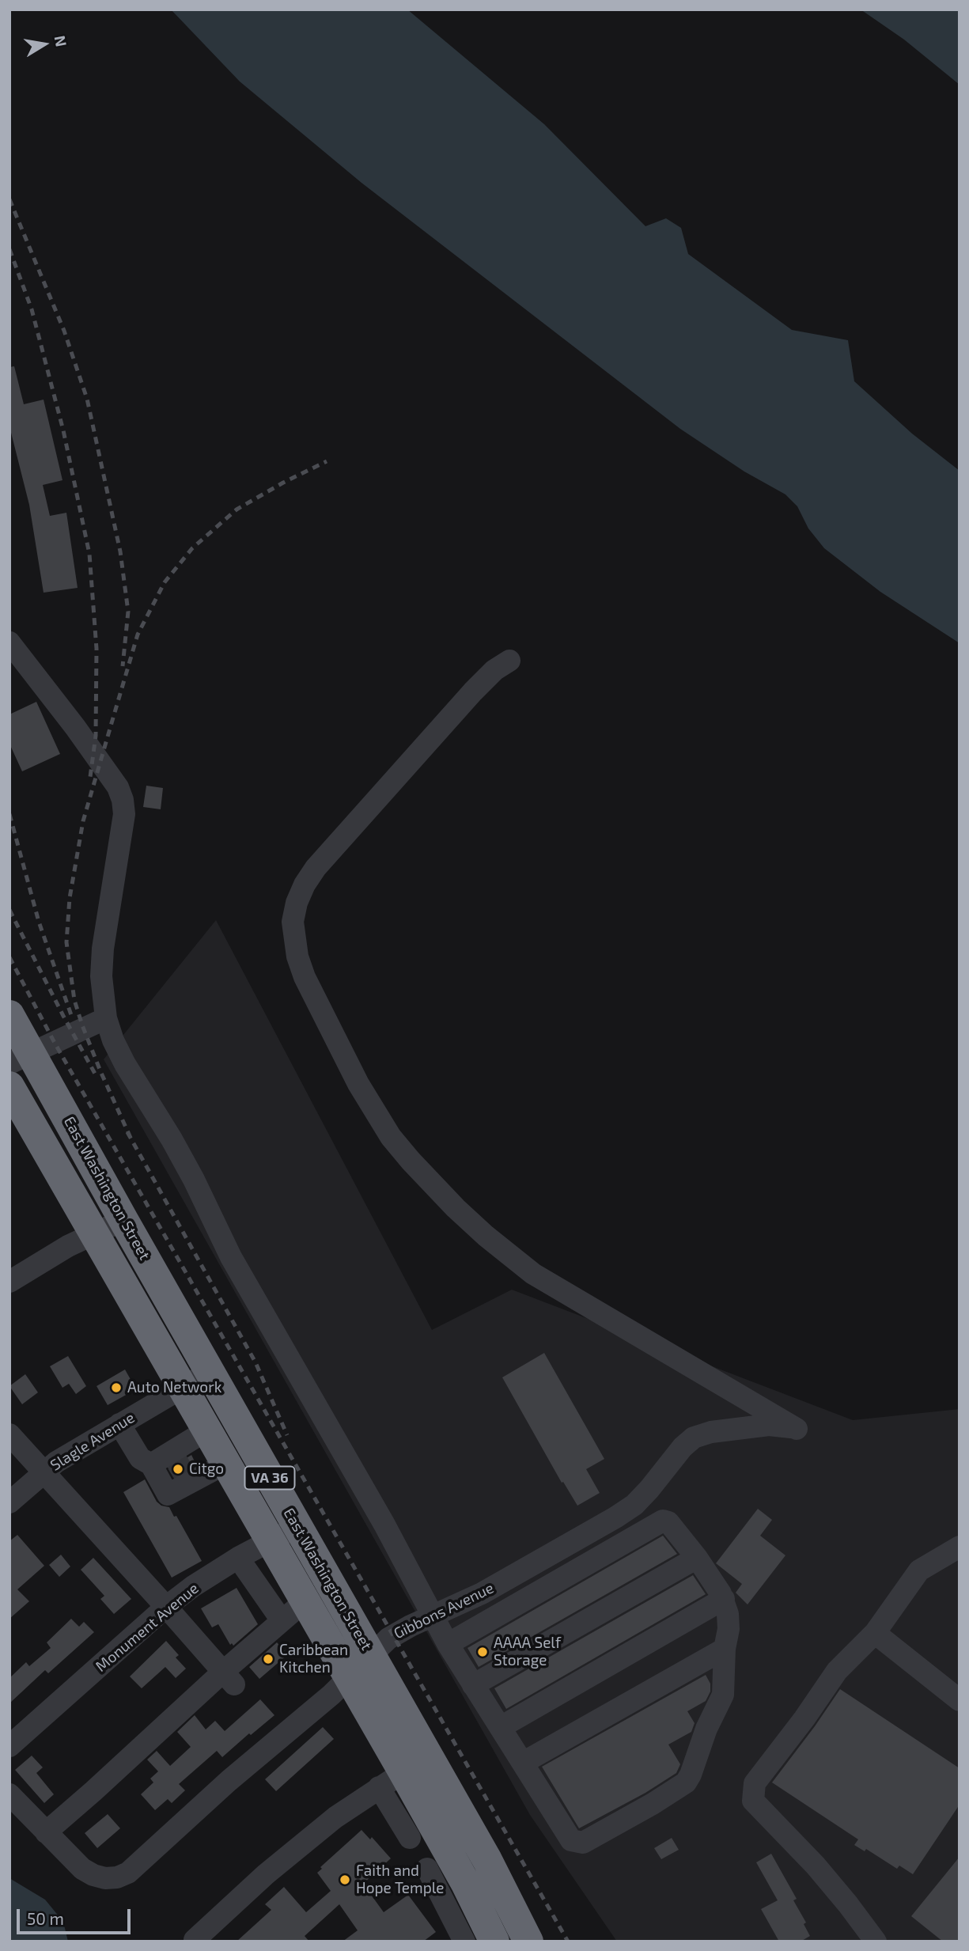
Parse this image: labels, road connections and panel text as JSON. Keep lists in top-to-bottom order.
{
  "streets": {
    "highway": ["East Washington Street", "VA 36"],
    "street": ["Slagle Avenue", "Gibbons Avenue", "Monument Avenue"]
  },
  "crossings": [
    ["East Washington Street", "Slagle Avenue"],
    ["East Washington Street", "Gibbons Avenue"],
    ["East Washington Street", "Monument Avenue"]
  ],
  "places": [
    "Auto Network",
    "Citgo",
    "AAAA Self Storage",
    "Caribbean Kitchen",
    "Faith and Hope Temple"
  ],
  "scale_bar": "50 m",
  "north": "right"
}
